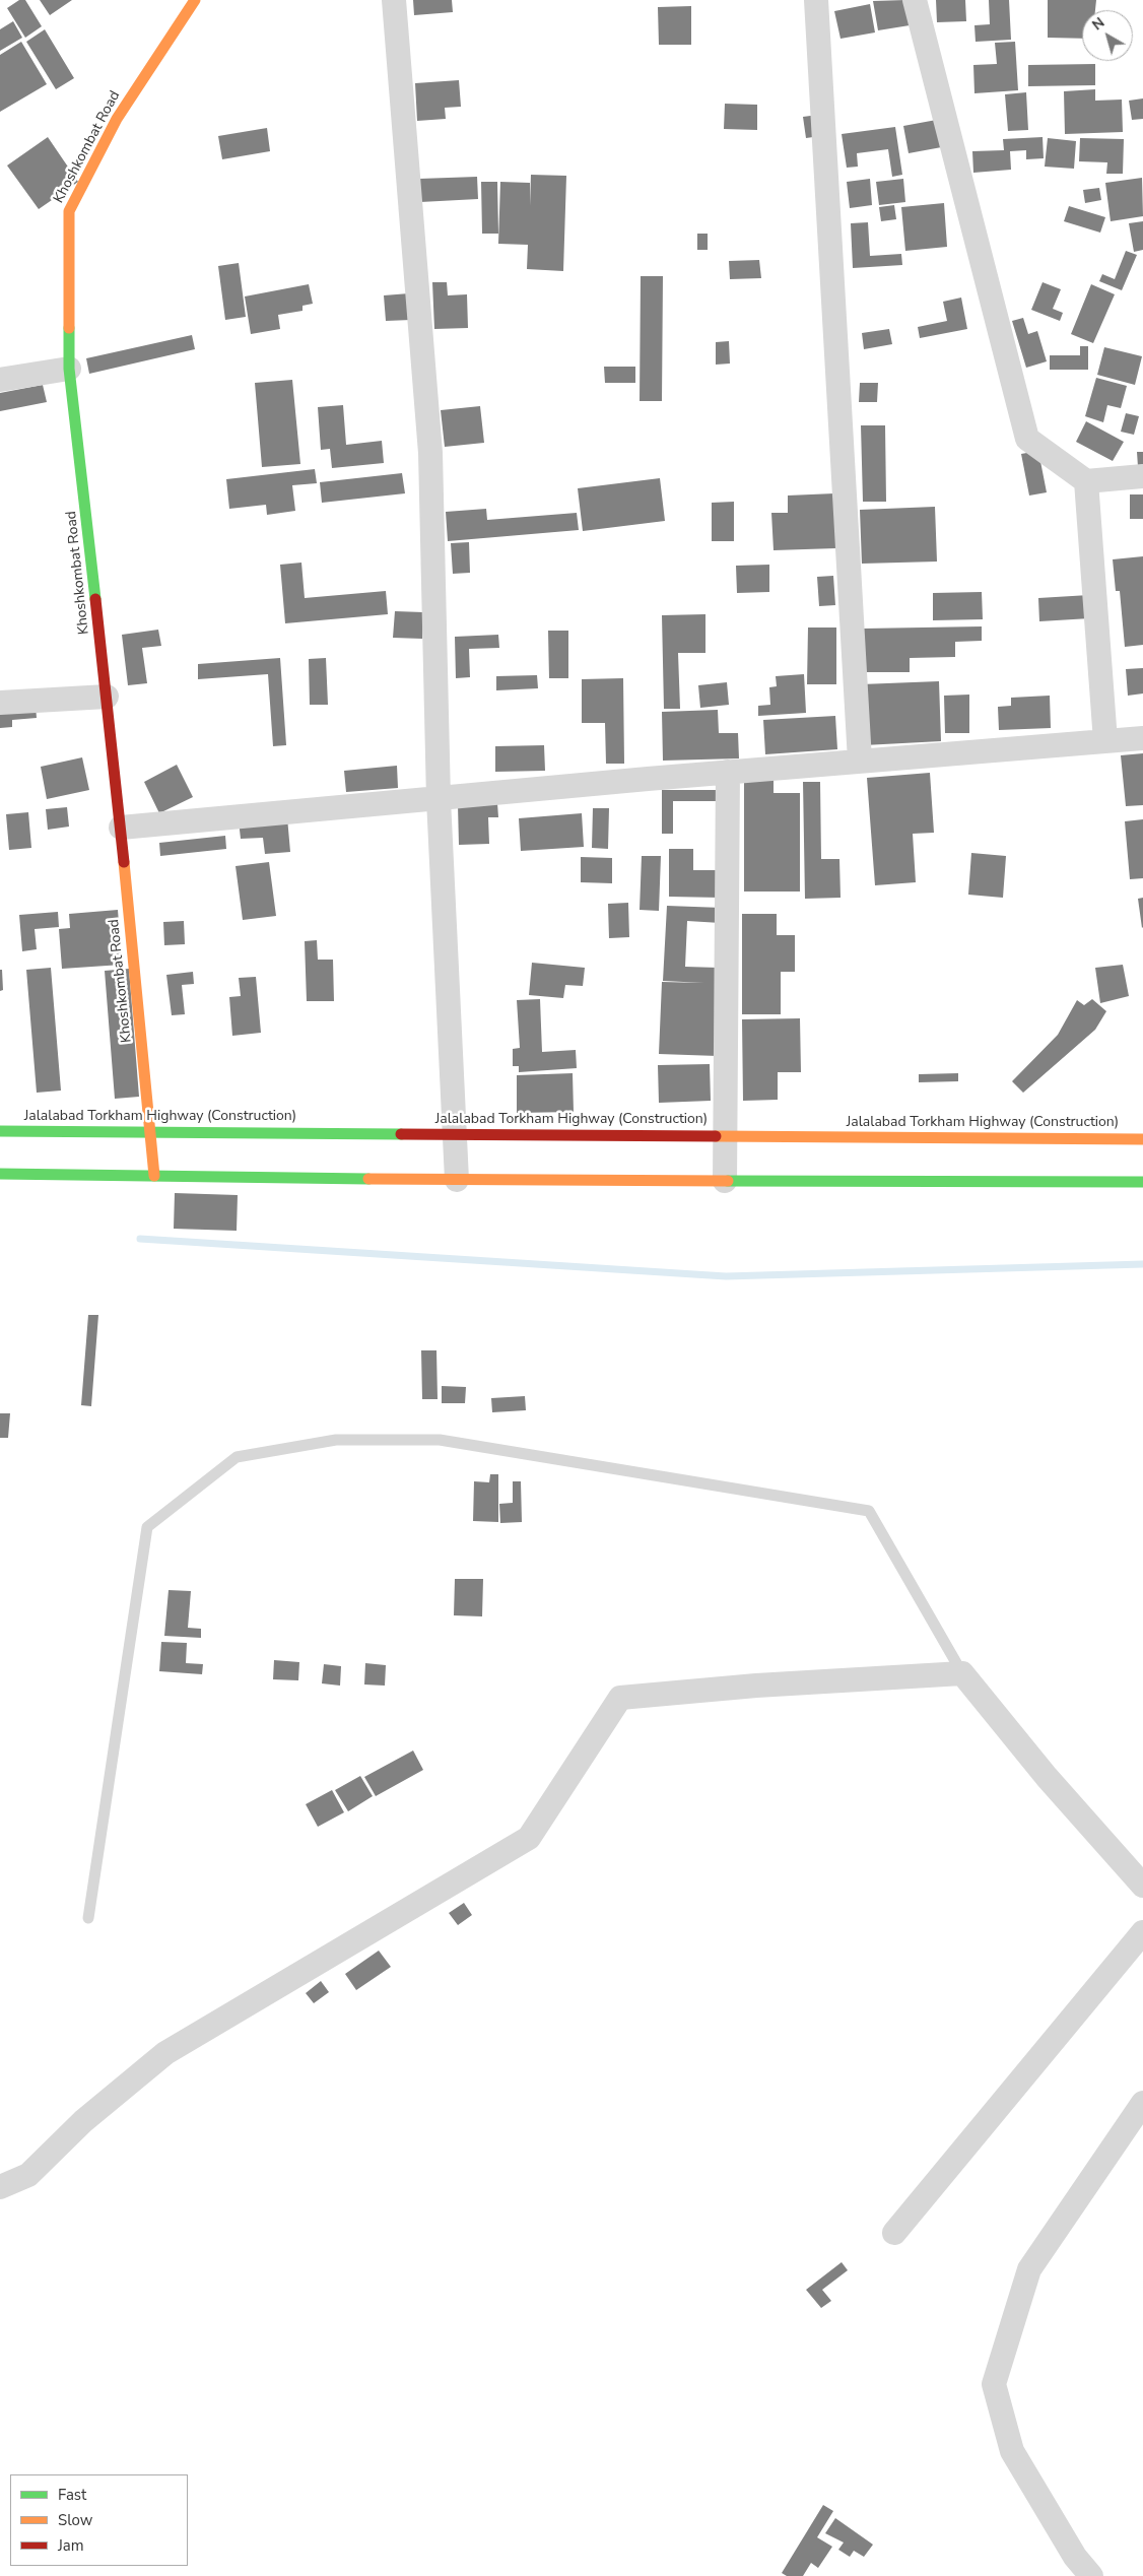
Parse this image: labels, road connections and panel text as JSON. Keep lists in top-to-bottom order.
{
  "streets": {
    "main road": ["Khoshkombat Road", "Jalalabad Torkham Highway (Construction)"]
  },
  "crossings": [
    ["Khoshkombat Road", "Jalalabad Torkham Highway (Construction)"]
  ],
  "legend": ["Fast", "Slow", "Jam"],
  "north": "top left"
}
